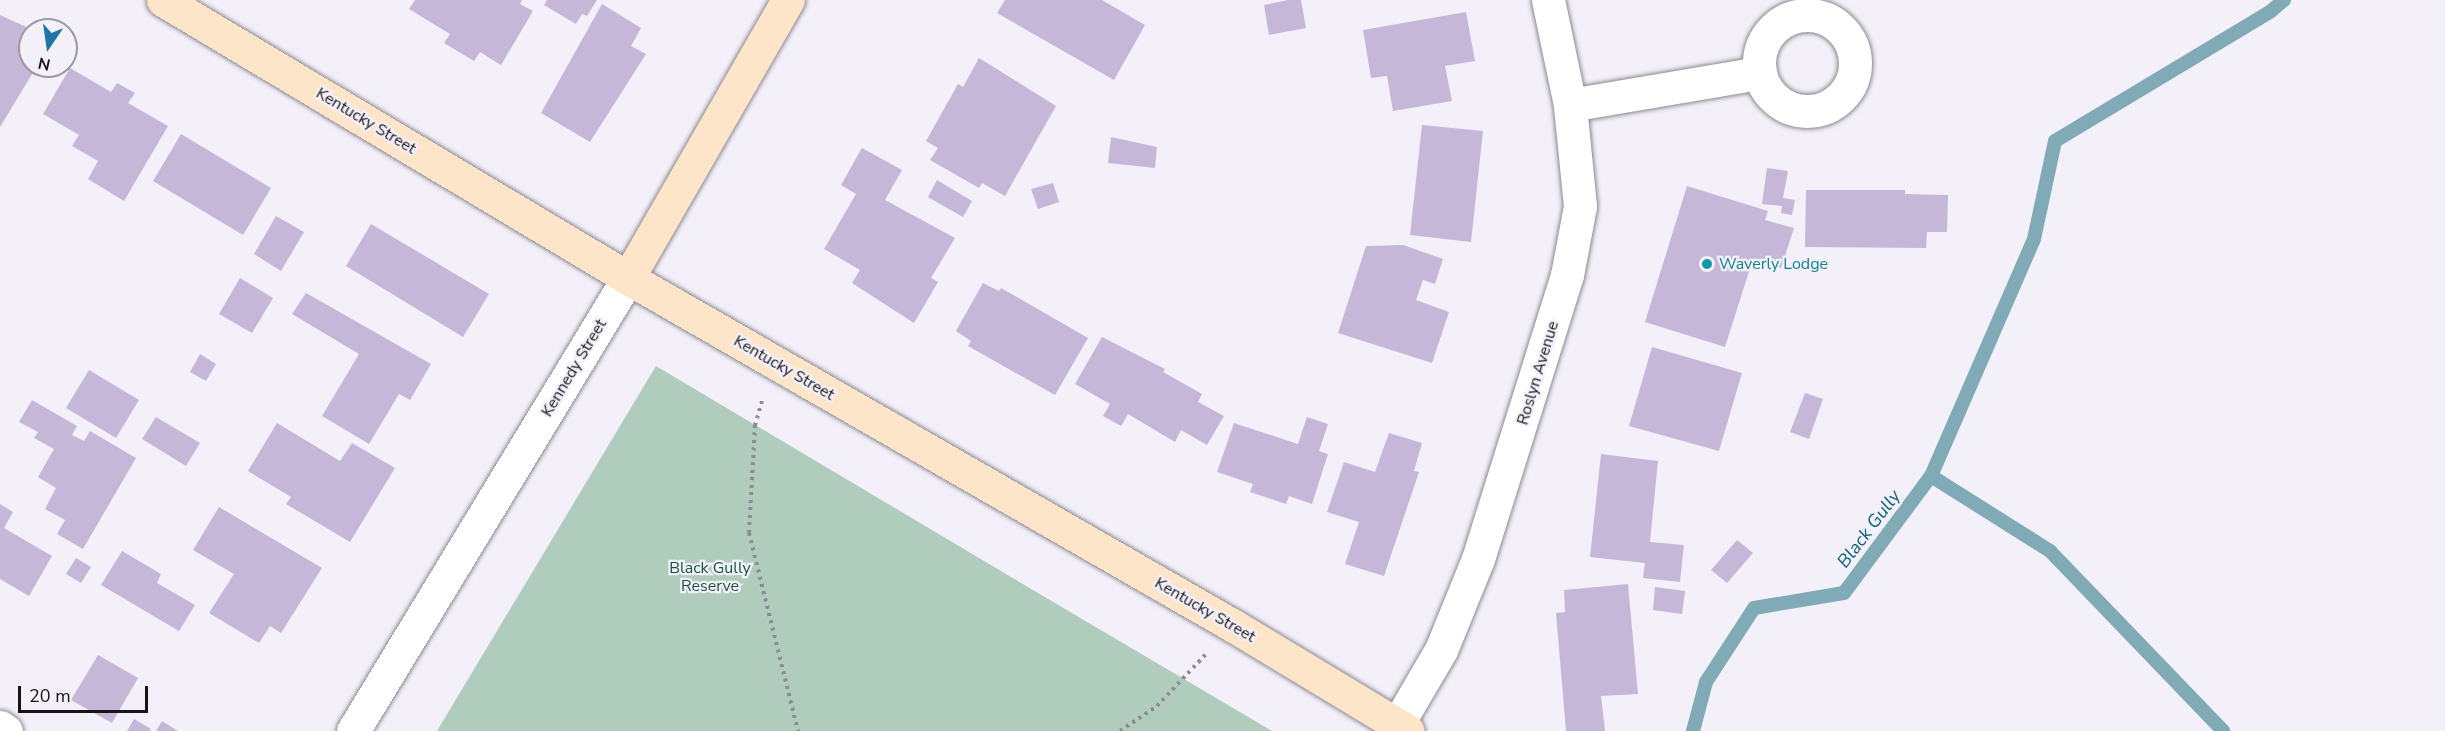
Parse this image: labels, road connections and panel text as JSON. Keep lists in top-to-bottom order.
{
  "streets": {
    "street": ["Kentucky Street", "Kennedy Street", "Roslyn Avenue"]
  },
  "crossings": [
    ["Kentucky Street", "Kennedy Street"],
    ["Kentucky Street", "Roslyn Avenue"]
  ],
  "water": ["Black Gully"],
  "parks": ["Black Gully Reserve"],
  "places": ["Waverly Lodge"],
  "scale_bar": "20 m",
  "north": "bottom"
}
